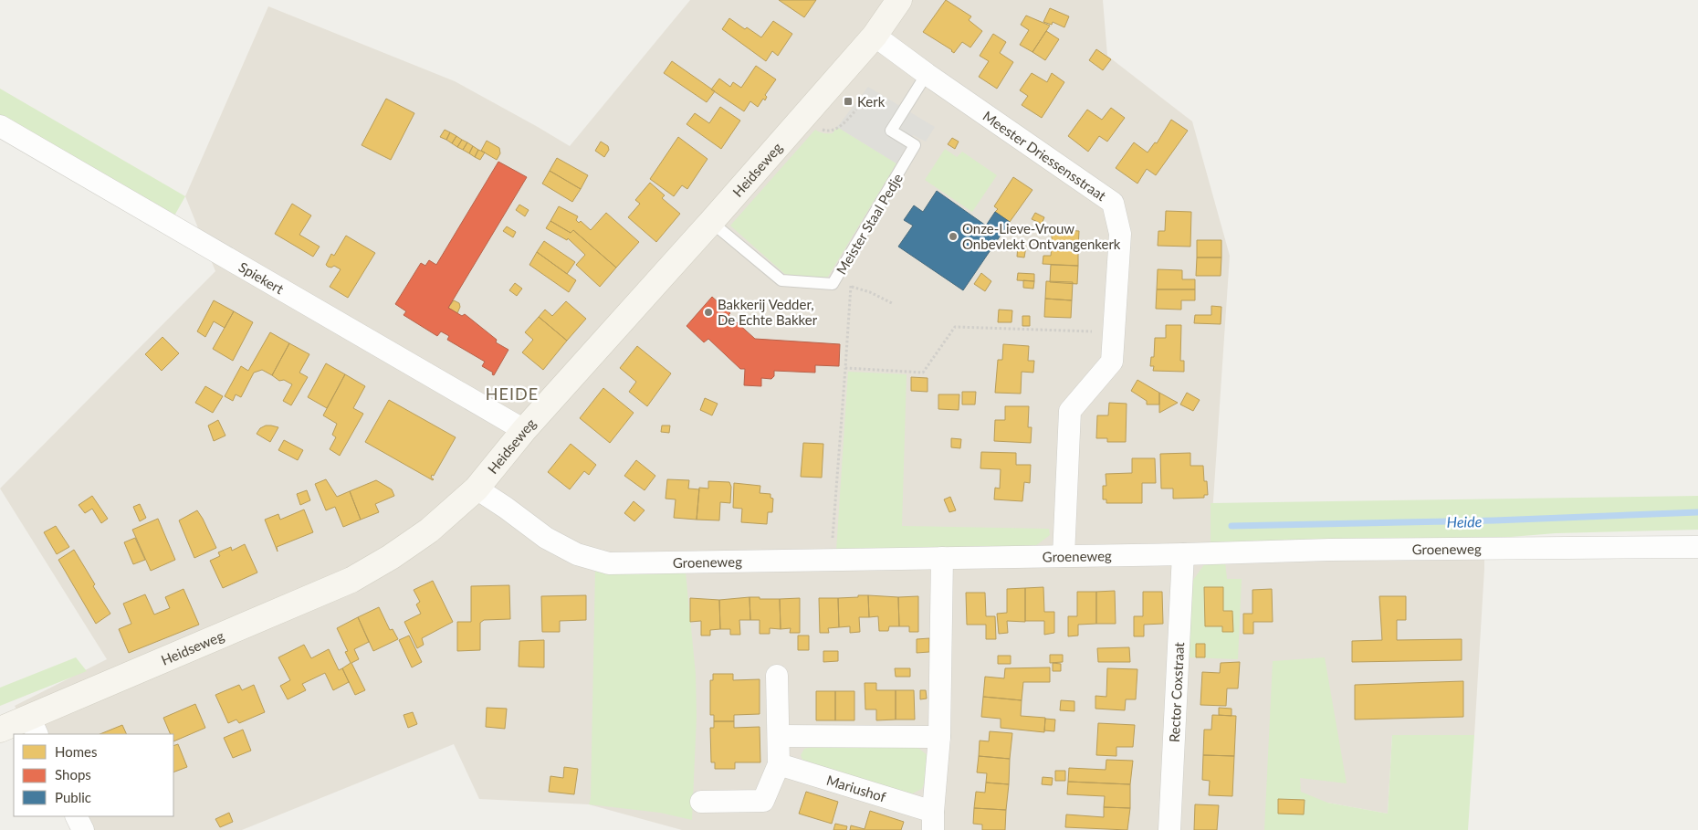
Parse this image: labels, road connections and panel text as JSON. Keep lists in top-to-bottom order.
{
  "streets": {
    "street": [
      "Meester Driessensstraat",
      "Heidseweg",
      "Spiekert",
      "Groeneweg",
      "Rector Coxstraat",
      "Mariushof"
    ],
    "lane": ["Meister Staal Pedje"]
  },
  "crossings": [
    ["Meester Driessensstraat", "Heidseweg"],
    ["Meester Driessensstraat", "Meister Staal Pedje"],
    ["Meester Driessensstraat", "Groeneweg"],
    ["Heidseweg", "Meister Staal Pedje"],
    ["Heidseweg", "Spiekert"],
    ["Heidseweg", "Groeneweg"],
    ["Groeneweg", "Rector Coxstraat"]
  ],
  "districts": ["HEIDE"],
  "water": ["Heide"],
  "places": {
    "transit": ["Kerk"],
    "other": ["Onze-Lieve-Vrouw Onbevlekt Ontvangenkerk", "Bakkerij Vedder, De Echte Bakker"]
  },
  "legend": ["Homes", "Shops", "Public"]
}
